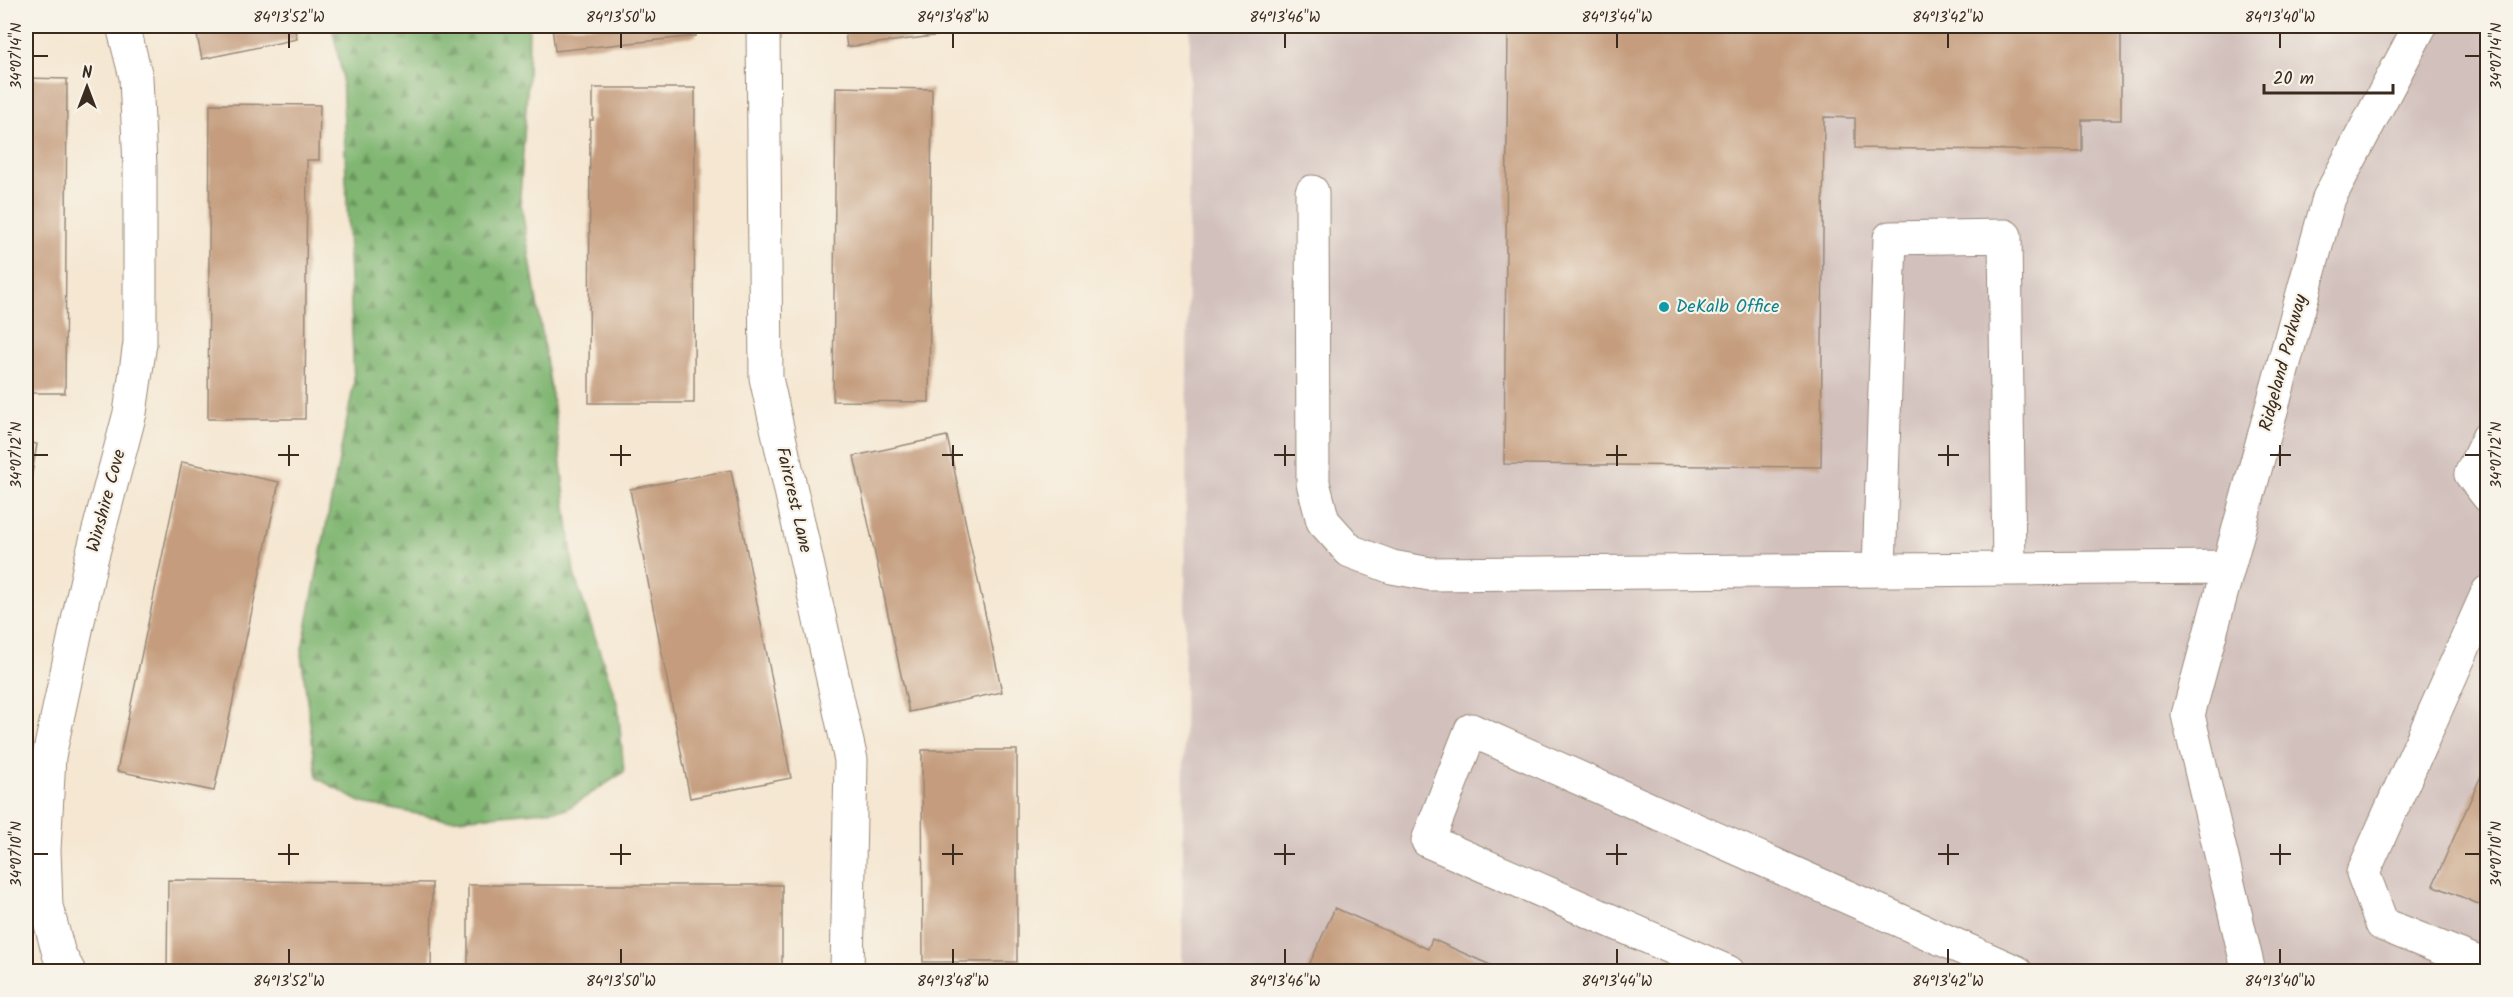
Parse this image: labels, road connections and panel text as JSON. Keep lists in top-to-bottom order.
{
  "streets": {
    "street": ["Ridgeland Parkway", "Faircrest Lane", "Winshire Cove"]
  },
  "places": ["DeKalb Office"],
  "scale_bar": "20 m",
  "north": "top",
  "coordinates": [
    "84°13'52\"W",
    "84°13'50\"W",
    "84°13'48\"W",
    "84°13'46\"W",
    "84°13'44\"W",
    "84°13'42\"W",
    "84°13'40\"W",
    "34°07'14\"N",
    "34°07'12\"N",
    "34°07'10\"N"
  ]
}
